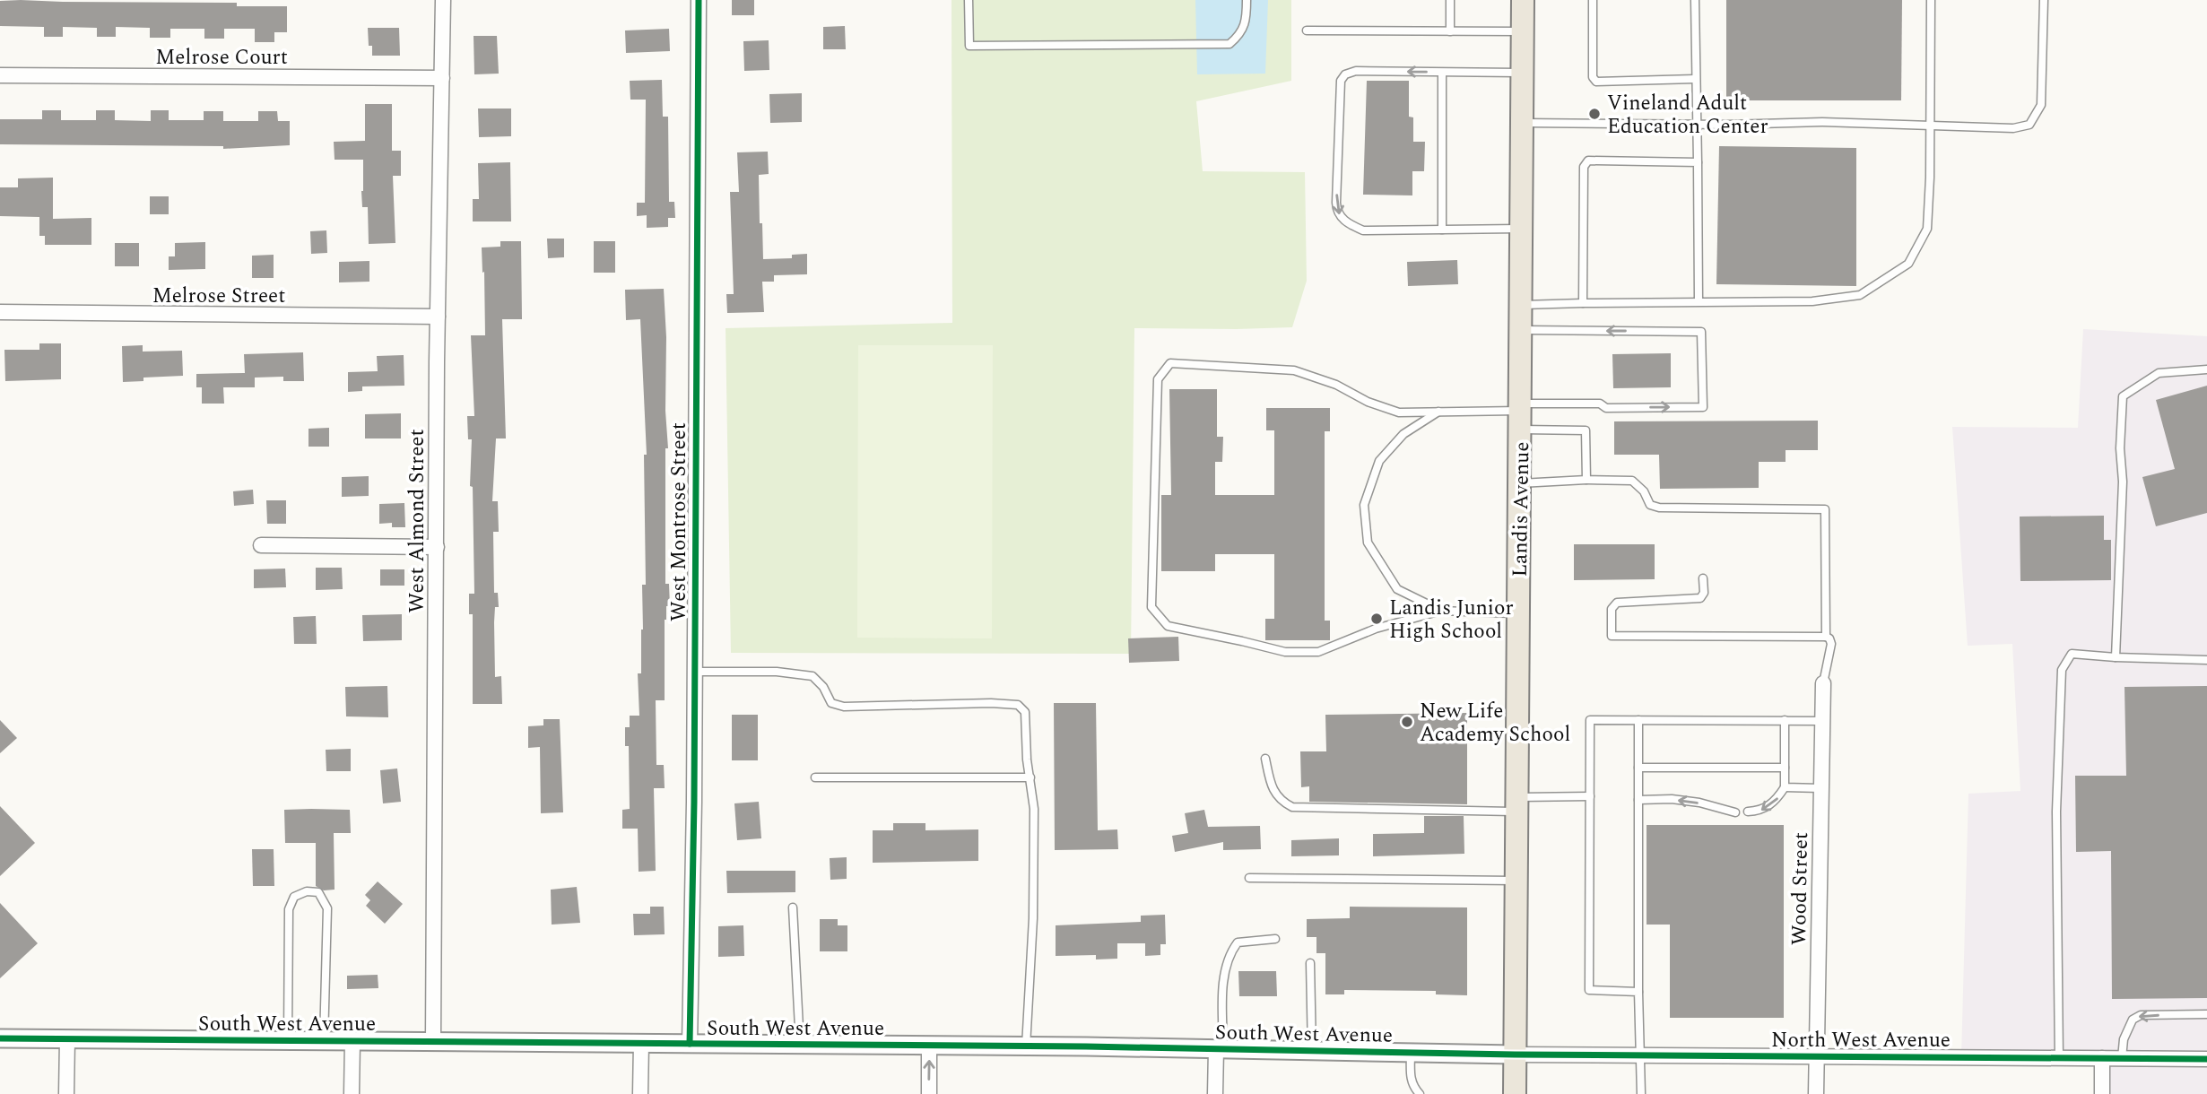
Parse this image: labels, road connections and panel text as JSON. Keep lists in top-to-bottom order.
{
  "streets": {
    "main road": ["Landis Avenue"],
    "street": [
      "Melrose Court",
      "Melrose Street",
      "West Almond Street",
      "West Montrose Street",
      "Wood Street",
      "South West Avenue",
      "North West Avenue"
    ]
  },
  "crossings": [
    ["Melrose Court", "West Almond Street"],
    ["Melrose Street", "West Almond Street"],
    ["Landis Avenue", "South West Avenue"],
    ["Landis Avenue", "North West Avenue"],
    ["West Almond Street", "South West Avenue"],
    ["West Montrose Street", "South West Avenue"],
    ["Wood Street", "North West Avenue"],
    ["South West Avenue", "North West Avenue"]
  ],
  "places": ["Vineland Adult Education Center", "Landis Junior High School", "New Life Academy School"]
}
